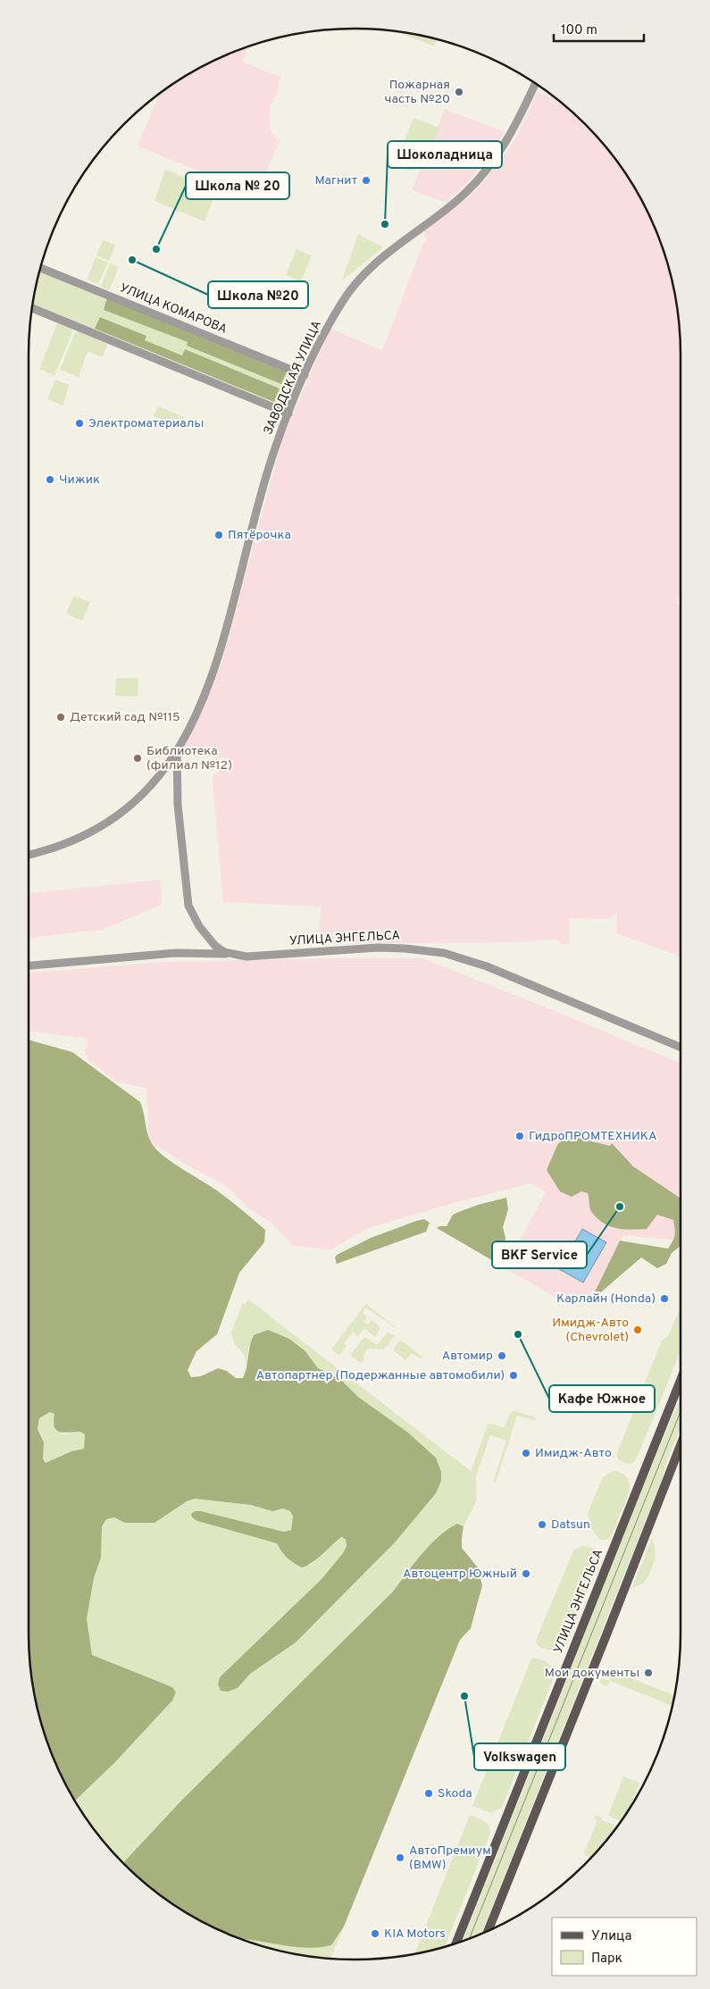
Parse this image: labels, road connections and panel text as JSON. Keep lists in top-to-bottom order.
{
  "streets": {
    "main road": ["УЛИЦА ЭНГЕЛЬСА"],
    "street": ["УЛИЦА КОМАРОВА", "ЗАВОДСКАЯ УЛИЦА"]
  },
  "crossings": [
    ["УЛИЦА КОМАРОВА", "ЗАВОДСКАЯ УЛИЦА"],
    ["ЗАВОДСКАЯ УЛИЦА", "УЛИЦА ЭНГЕЛЬСА"]
  ],
  "places": [
    "Пожарная часть №20",
    "Магнит",
    "Шоколадница",
    "Школа № 20",
    "Школа №20",
    "Электроматериалы",
    "Чижик",
    "Пятёрочка",
    "Детский сад №115",
    "Библиотека (филиал №12)",
    "ГидроПРОМТЕХНИКА",
    "BKF Service",
    "Карлайн (Honda)",
    "Имидж-Авто (Chevrolet)",
    "Кафе Южное",
    "Автомир",
    "Автопартнер (Подержанные автомобили)",
    "Имидж-Авто",
    "Datsun",
    "Автоцентр Южный",
    "Мои документы",
    "Volkswagen",
    "Skoda",
    "АвтоПремиум (BMW)",
    "KIA Motors"
  ],
  "legend": ["Улица", "Парк"],
  "scale_bar": "100 m"
}
